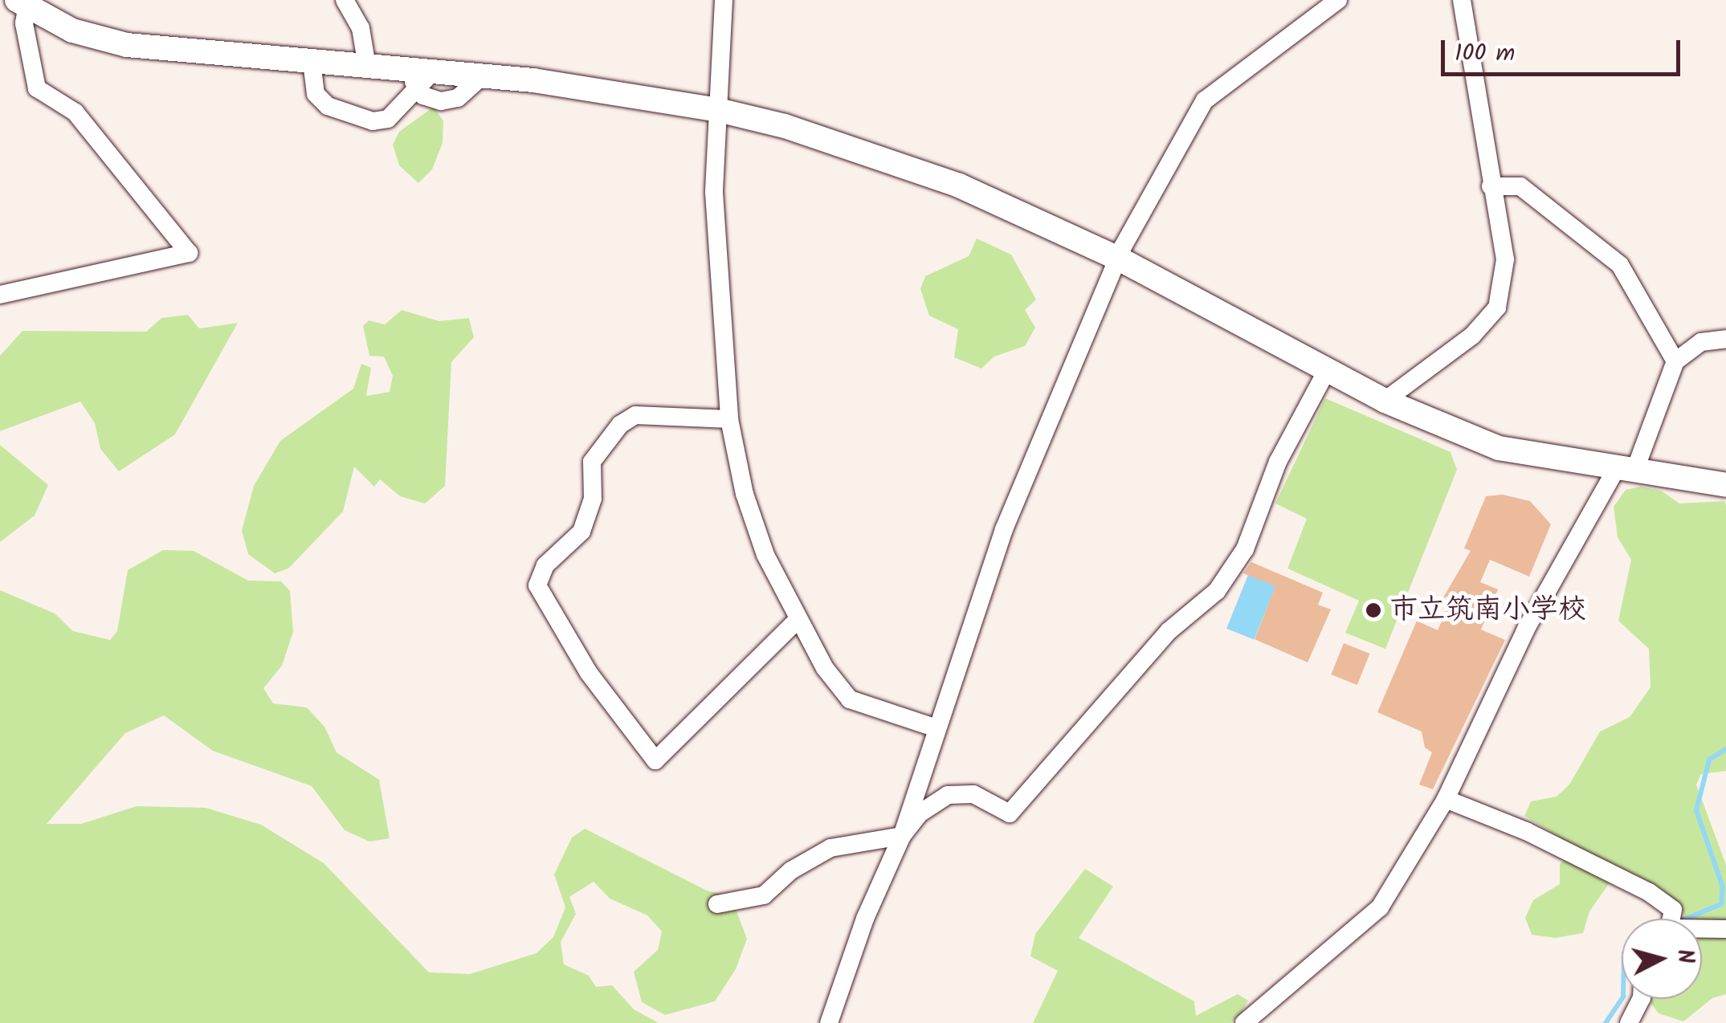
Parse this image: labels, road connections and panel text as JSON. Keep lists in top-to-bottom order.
{
  "places": ["市立筑南小学校"],
  "scale_bar": "100 m",
  "north": "right"
}
